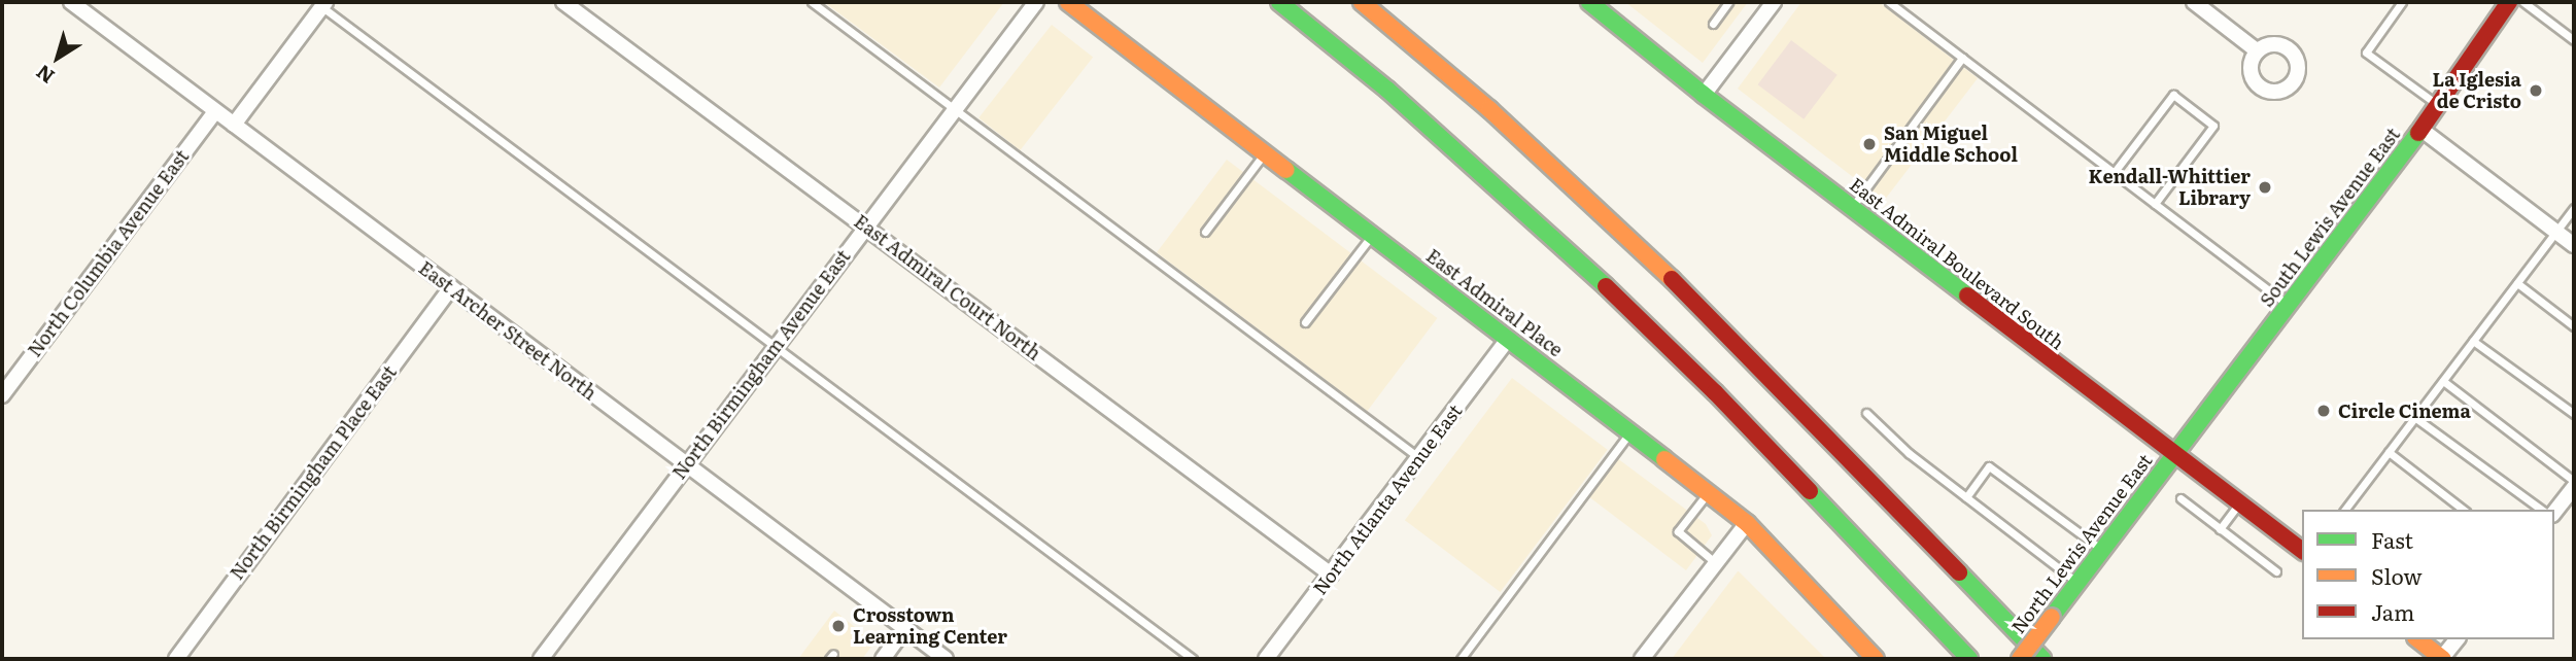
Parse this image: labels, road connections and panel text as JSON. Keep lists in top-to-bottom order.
{
  "streets": {
    "main road": [
      "South Lewis Avenue East",
      "East Admiral Boulevard South",
      "East Admiral Place",
      "North Lewis Avenue East"
    ],
    "street": [
      "North Columbia Avenue East",
      "East Admiral Court North",
      "East Archer Street North",
      "North Birmingham Avenue East",
      "North Birmingham Place East",
      "North Atlanta Avenue East"
    ]
  },
  "crossings": [
    ["South Lewis Avenue East", "East Admiral Boulevard South"],
    ["South Lewis Avenue East", "North Lewis Avenue East"],
    ["North Columbia Avenue East", "East Archer Street North"],
    ["East Admiral Boulevard South", "North Lewis Avenue East"],
    ["East Admiral Court North", "North Birmingham Avenue East"],
    ["East Admiral Court North", "North Atlanta Avenue East"],
    ["East Admiral Place", "North Atlanta Avenue East"],
    ["East Archer Street North", "North Birmingham Avenue East"],
    ["East Archer Street North", "North Birmingham Place East"]
  ],
  "places": [
    "La Iglesia de Cristo",
    "San Miguel Middle School",
    "Kendall-Whittier Library",
    "Circle Cinema",
    "Crosstown Learning Center"
  ],
  "legend": ["Fast", "Slow", "Jam"],
  "north": "bottom left"
}
